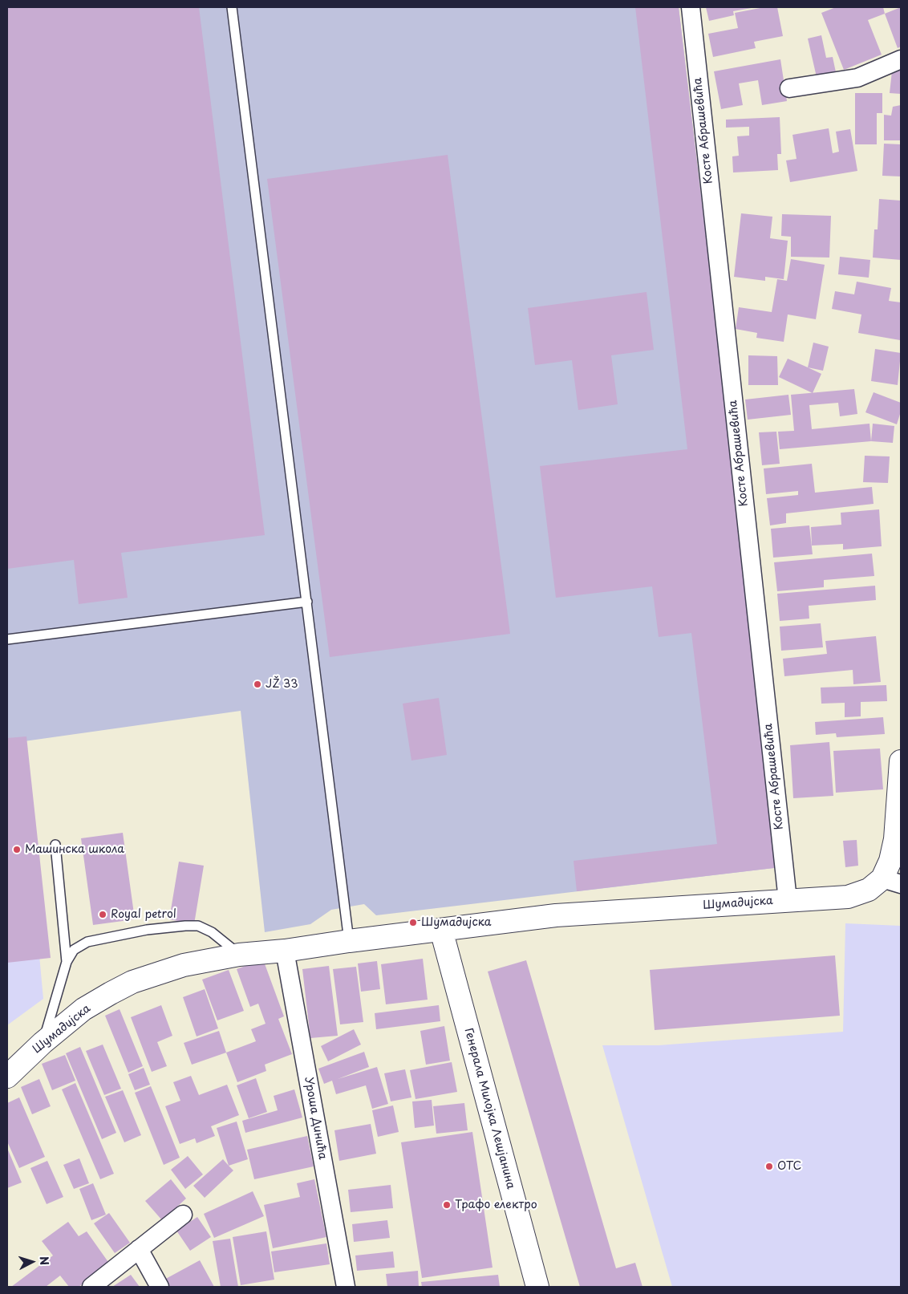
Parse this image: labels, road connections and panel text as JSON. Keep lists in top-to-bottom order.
{
  "streets": {
    "street": [
      "Косте Абрашевића",
      "Шумадијска",
      "Генерала Милојка Лешјанина",
      "Уроша Динића"
    ]
  },
  "crossings": [
    ["Косте Абрашевића", "Шумадијска"],
    ["Шумадијска", "Генерала Милојка Лешјанина"],
    ["Шумадијска", "Уроша Динића"]
  ],
  "places": [
    "JŽ 33",
    "Машинска школа",
    "Royal petrol",
    "Шумадијска",
    "OTC",
    "Трафо електро"
  ],
  "north": "right"
}
